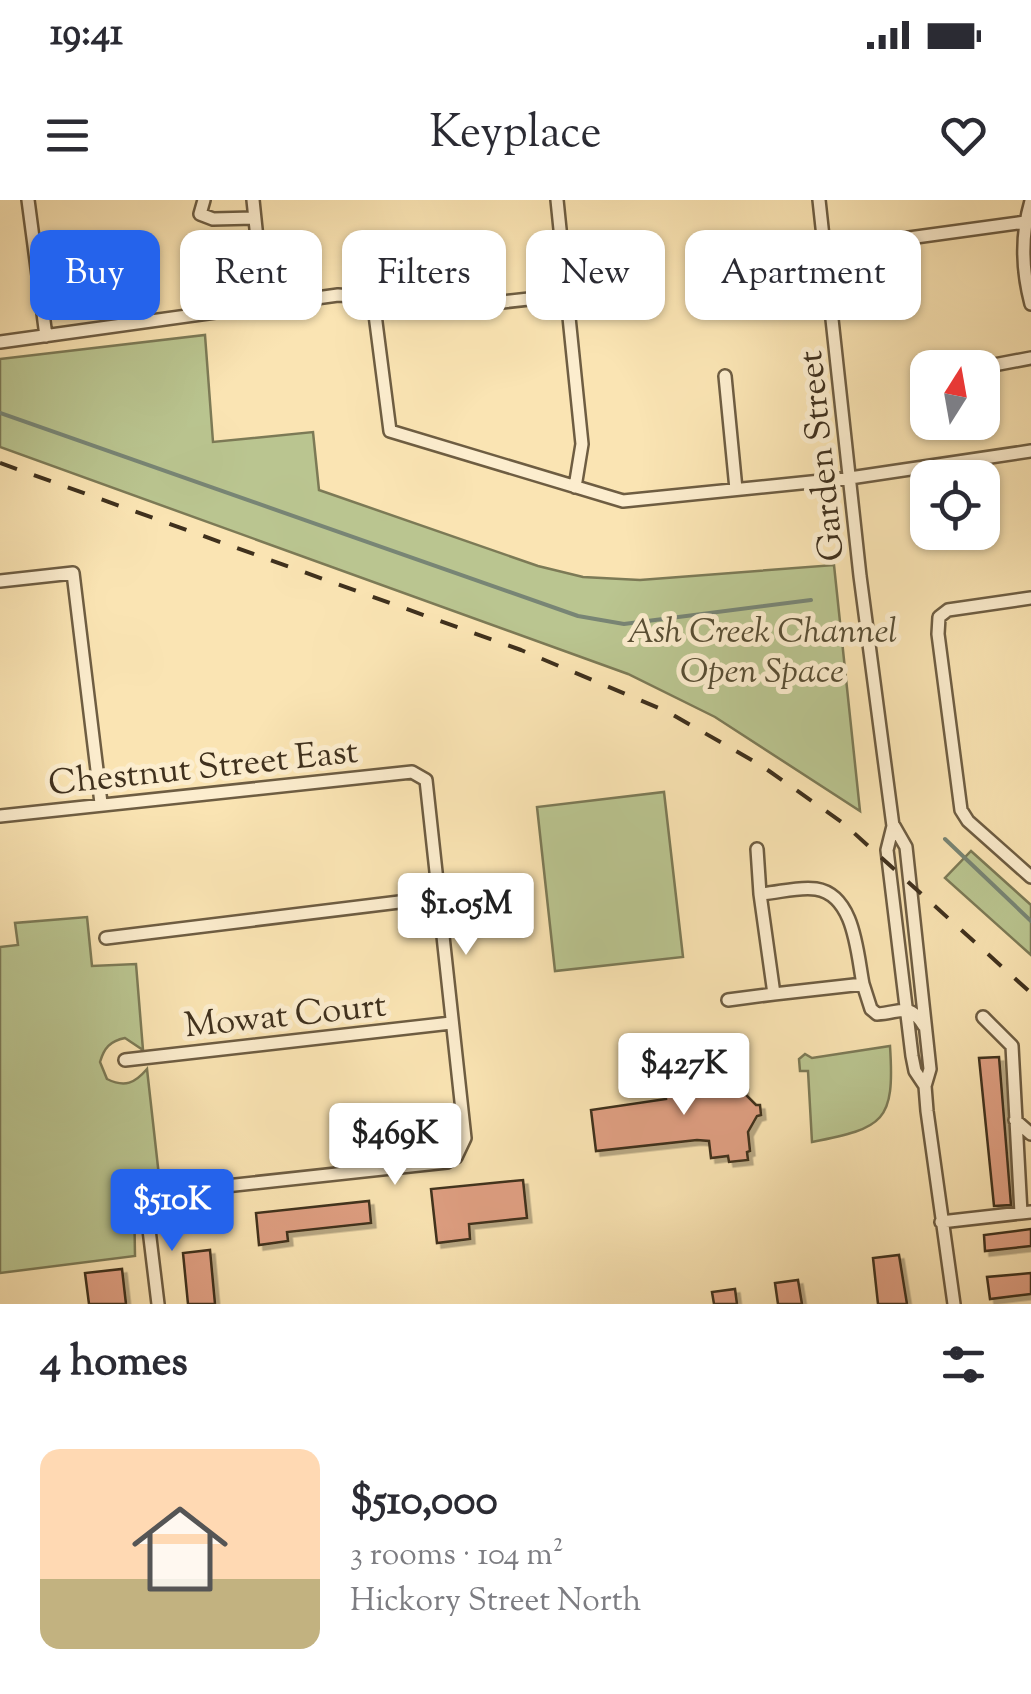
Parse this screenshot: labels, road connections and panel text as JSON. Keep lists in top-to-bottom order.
{
  "streets": {
    "street": ["Garden Street", "Chestnut Street East", "Mowat Court"]
  },
  "parks": ["Ash Creek Channel Open Space"],
  "north": "top",
  "page": {
    "status": "19:41",
    "header": "Keyplace",
    "chip": [
      "Buy",
      "Rent",
      "Filters",
      "New",
      "Apartment"
    ],
    "price": [
      "$1.05M",
      "$427K",
      "$469K",
      "$510K"
    ],
    "heading": "4 homes",
    "list": [
      {
        "name": "$510,000",
        "note": "3 rooms · 104 m² · Hickory Street North"
      }
    ]
  }
}
